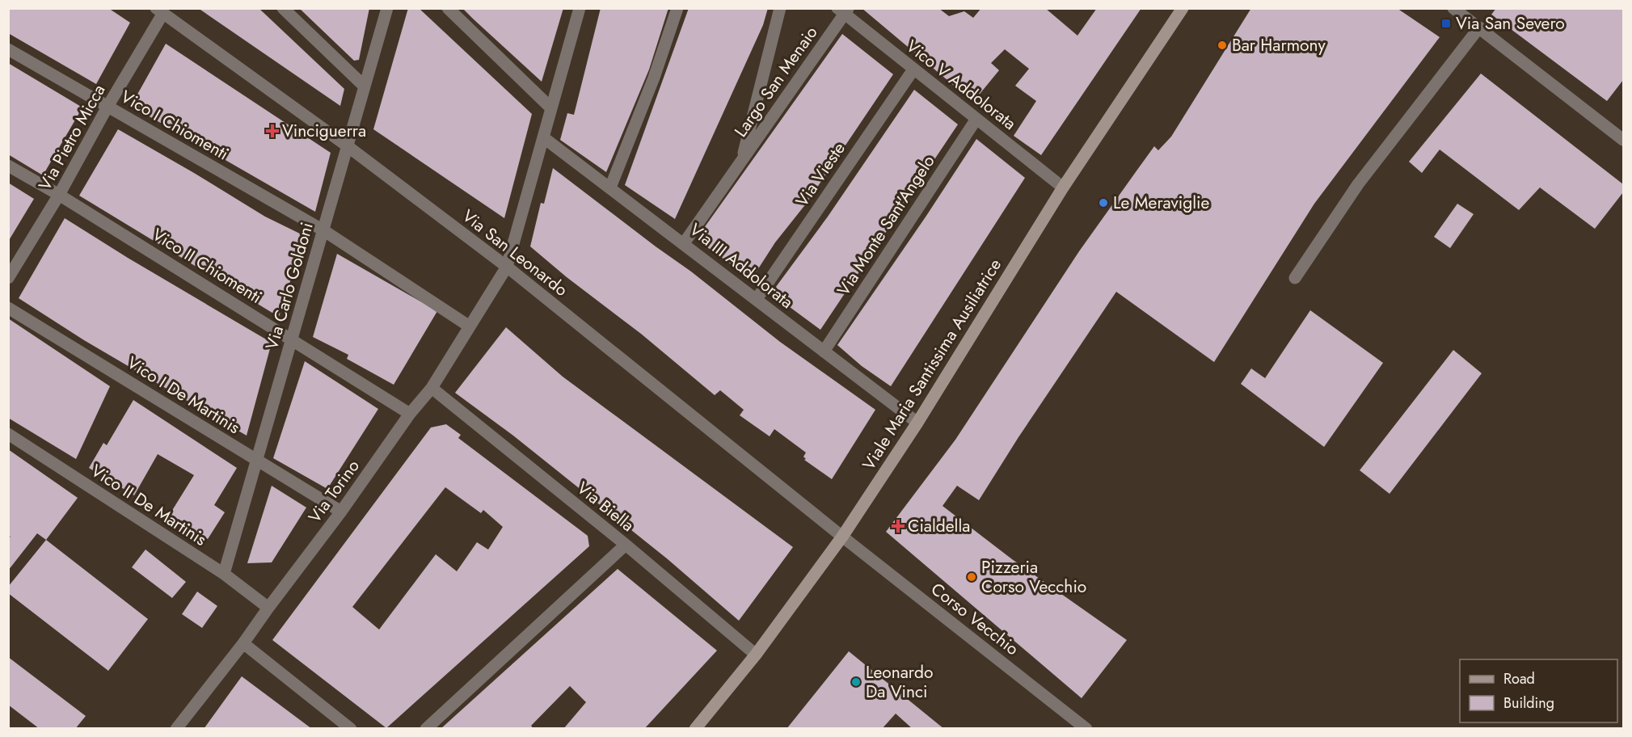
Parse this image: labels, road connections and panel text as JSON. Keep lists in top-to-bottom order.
{
  "streets": {
    "main road": ["Viale Maria Santissima Ausiliatrice"],
    "street": [
      "Largo San Menaio",
      "Vico V Addolorata",
      "Vico I Chiomenti",
      "Via Pietro Micca",
      "Via Vieste",
      "Via Monte Sant'Angelo",
      "Via San Leonardo",
      "Vico II Chiomenti",
      "Via III Addolorata",
      "Via Carlo Goldoni",
      "Vico I De Martinis",
      "Via Torino",
      "Vico II De Martinis",
      "Via Biella",
      "Corso Vecchio"
    ]
  },
  "crossings": [
    ["Largo San Menaio", "Vico V Addolorata"],
    ["Vico V Addolorata", "Via Vieste"],
    ["Vico V Addolorata", "Via Monte Sant'Angelo"],
    ["Vico V Addolorata", "Viale Maria Santissima Ausiliatrice"],
    ["Vico I Chiomenti", "Via Pietro Micca"],
    ["Vico I Chiomenti", "Via Carlo Goldoni"],
    ["Vico I Chiomenti", "Via Torino"],
    ["Via Pietro Micca", "Via San Leonardo"],
    ["Via Pietro Micca", "Vico II Chiomenti"],
    ["Via Vieste", "Via III Addolorata"],
    ["Via Monte Sant'Angelo", "Via III Addolorata"],
    ["Via San Leonardo", "Via Carlo Goldoni"],
    ["Via San Leonardo", "Viale Maria Santissima Ausiliatrice"],
    ["Via San Leonardo", "Via Torino"],
    ["Via San Leonardo", "Corso Vecchio"],
    ["Vico II Chiomenti", "Via Carlo Goldoni"],
    ["Vico II Chiomenti", "Via Torino"],
    ["Via III Addolorata", "Viale Maria Santissima Ausiliatrice"],
    ["Via III Addolorata", "Via Torino"],
    ["Via Carlo Goldoni", "Vico I De Martinis"],
    ["Via Carlo Goldoni", "Vico II De Martinis"],
    ["Viale Maria Santissima Ausiliatrice", "Via Biella"],
    ["Viale Maria Santissima Ausiliatrice", "Corso Vecchio"],
    ["Vico I De Martinis", "Via Torino"],
    ["Via Torino", "Vico II De Martinis"],
    ["Via Torino", "Via Biella"]
  ],
  "places": {
    "transit": ["Via San Severo"],
    "other": [
      "Bar Harmony",
      "Le Meraviglie",
      "Pizzeria Corso Vecchio",
      "Leonardo Da Vinci"
    ],
    "health": ["Vinciguerra", "Cialdella"]
  },
  "legend": ["Road", "Building"]
}
